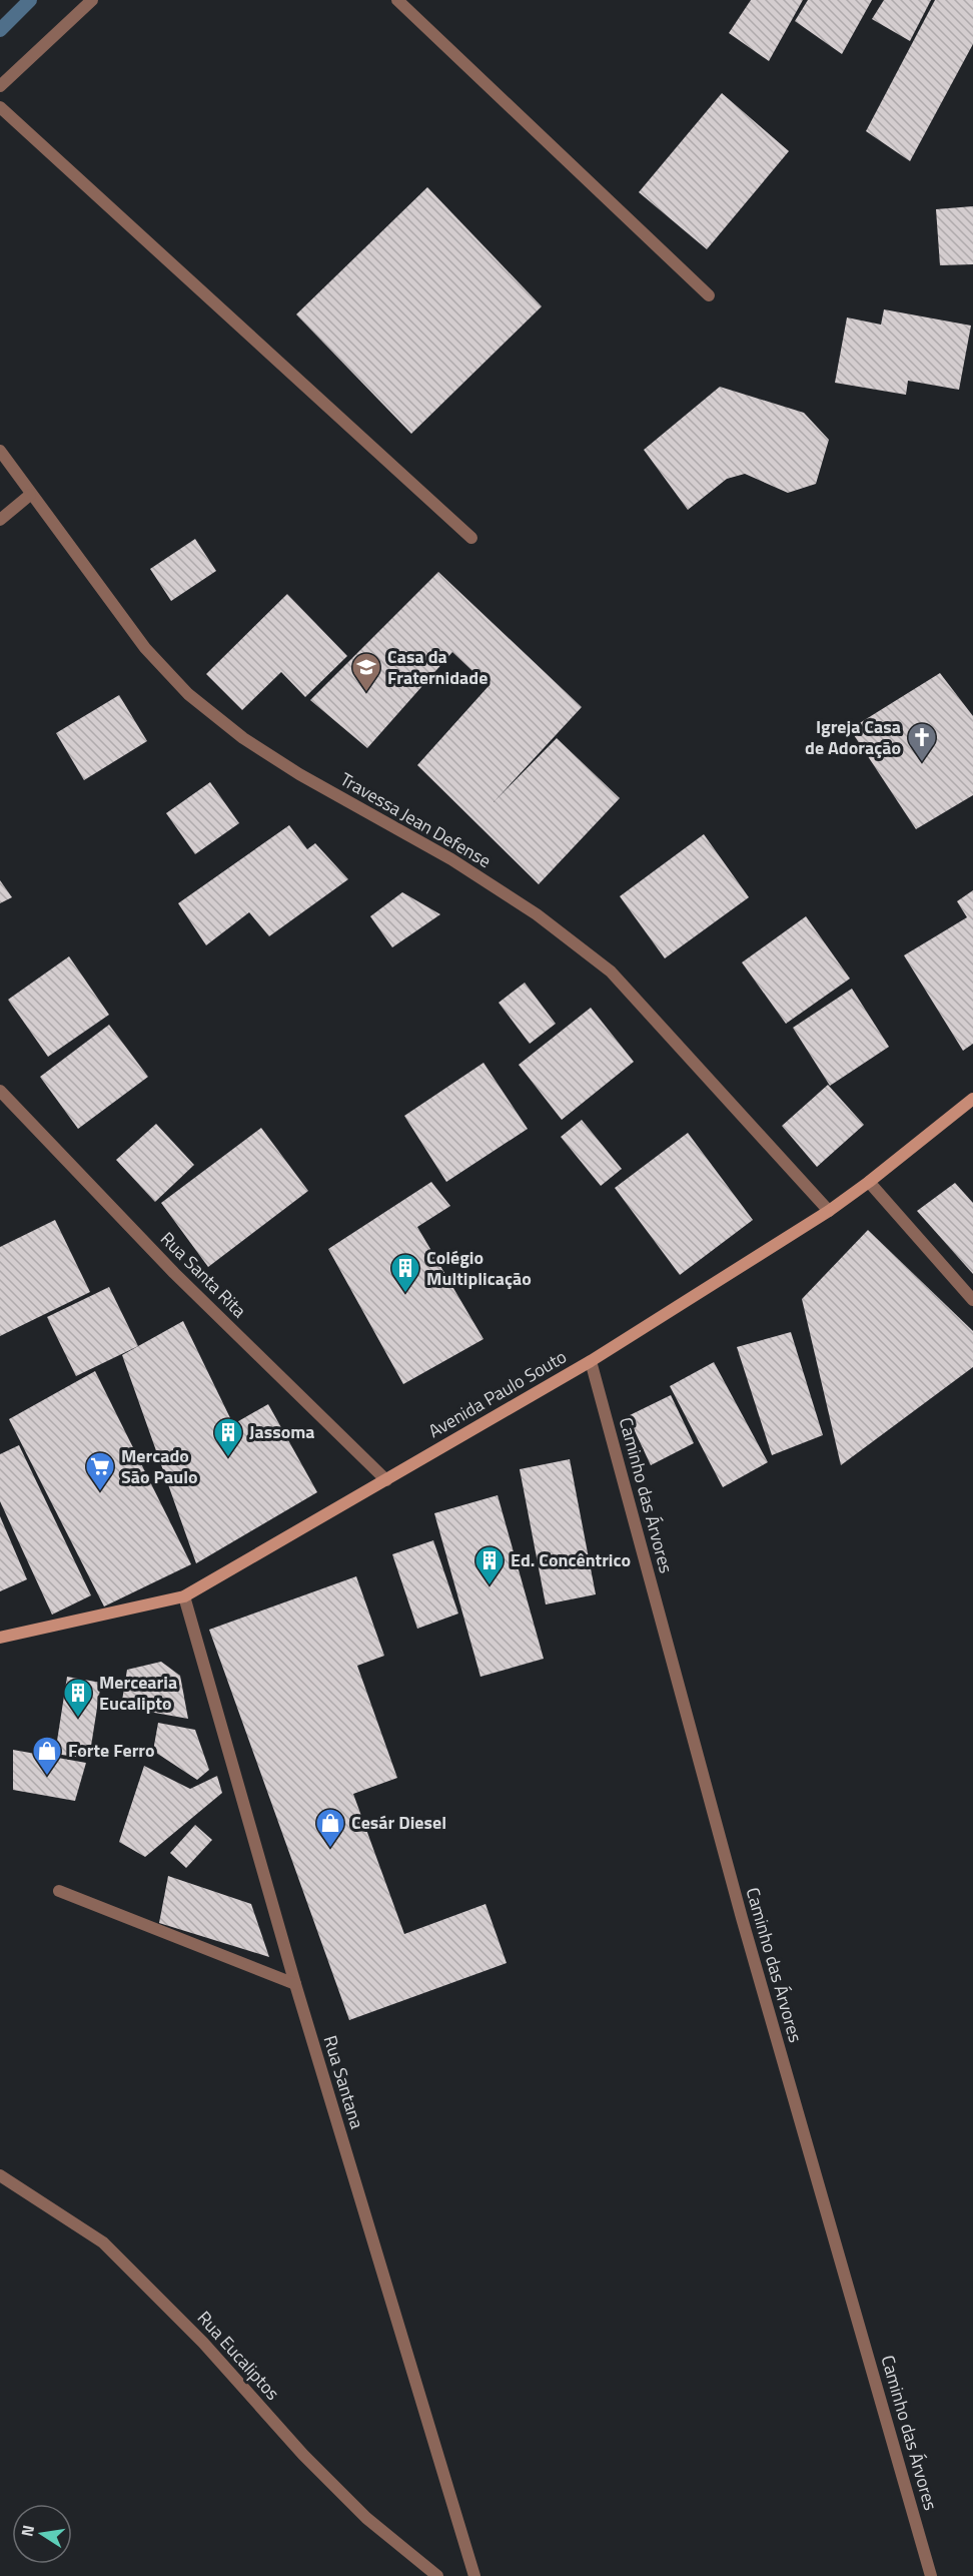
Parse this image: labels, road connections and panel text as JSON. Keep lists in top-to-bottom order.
{
  "streets": {
    "main road": ["Avenida Paulo Souto"],
    "street": [
      "Travessa Jean Defense",
      "Rua Santa Rita",
      "Caminho das Árvores",
      "Rua Santana",
      "Rua Eucaliptos"
    ]
  },
  "crossings": [
    ["Travessa Jean Defense", "Avenida Paulo Souto"],
    ["Rua Santa Rita", "Avenida Paulo Souto"],
    ["Avenida Paulo Souto", "Caminho das Árvores"],
    ["Avenida Paulo Souto", "Rua Santana"]
  ],
  "places": {
    "school or university": ["Casa da Fraternidade"],
    "church": ["Igreja Casa de Adoração"],
    "building": [
      "Colégio Multiplicação",
      "Jassoma",
      "Ed. Concêntrico",
      "Mercearia Eucalipto"
    ],
    "supermarket": ["Mercado São Paulo"],
    "shop": ["Forte Ferro", "Cesár Diesel"]
  },
  "north": "left"
}
